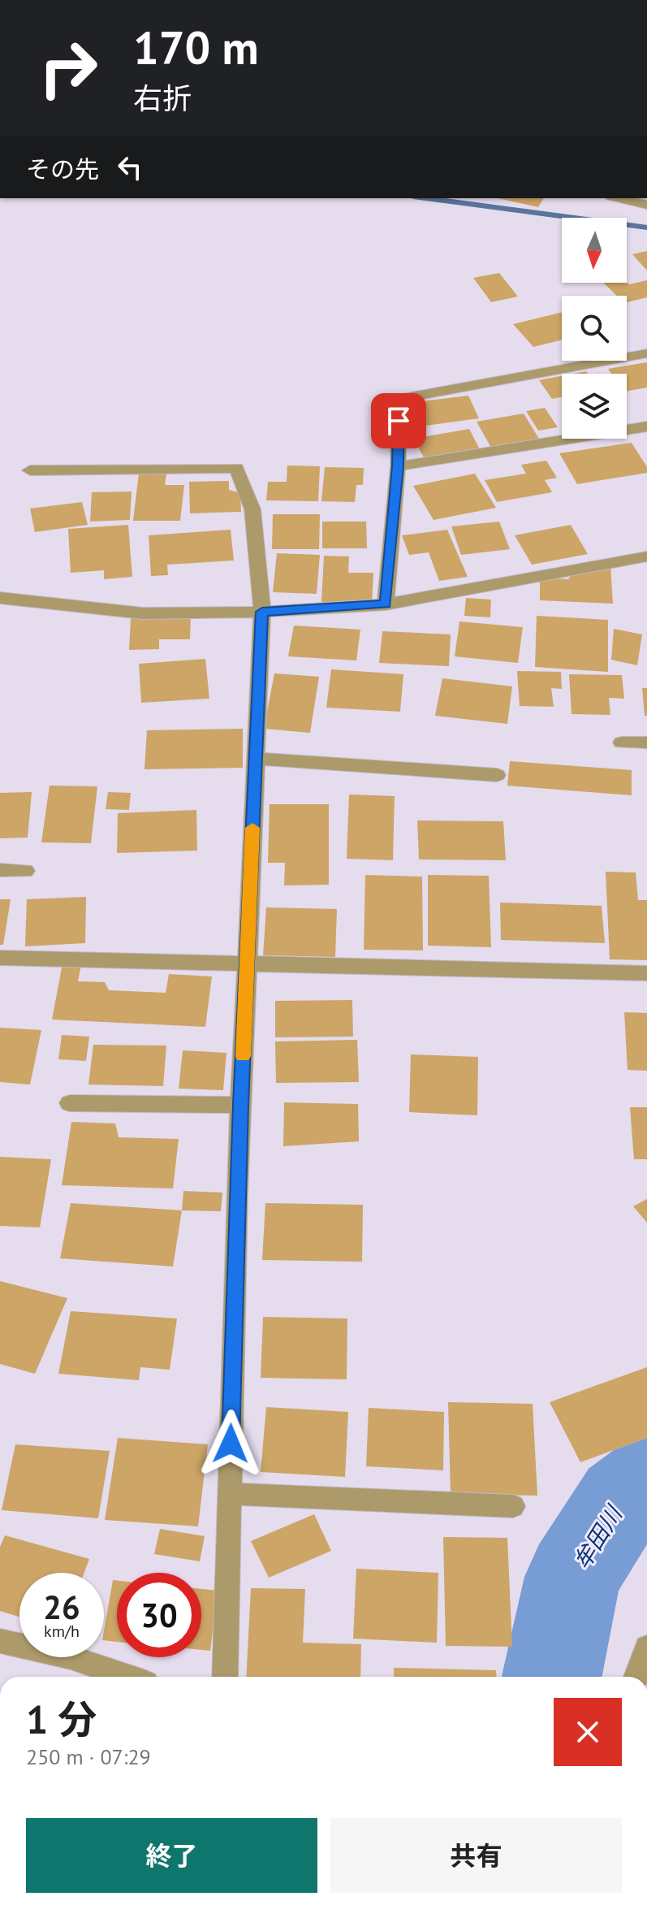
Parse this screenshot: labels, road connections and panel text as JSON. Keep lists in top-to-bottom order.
{
  "water": ["牟田川"],
  "north": "bottom",
  "page": {
    "turn": ["170 m", "右折"],
    "then": "その先",
    "speed": "26 km/h",
    "limit": "30",
    "heading": ["1 分", "250 m · 07:29"],
    "buttons": ["終了", "共有"]
  }
}
